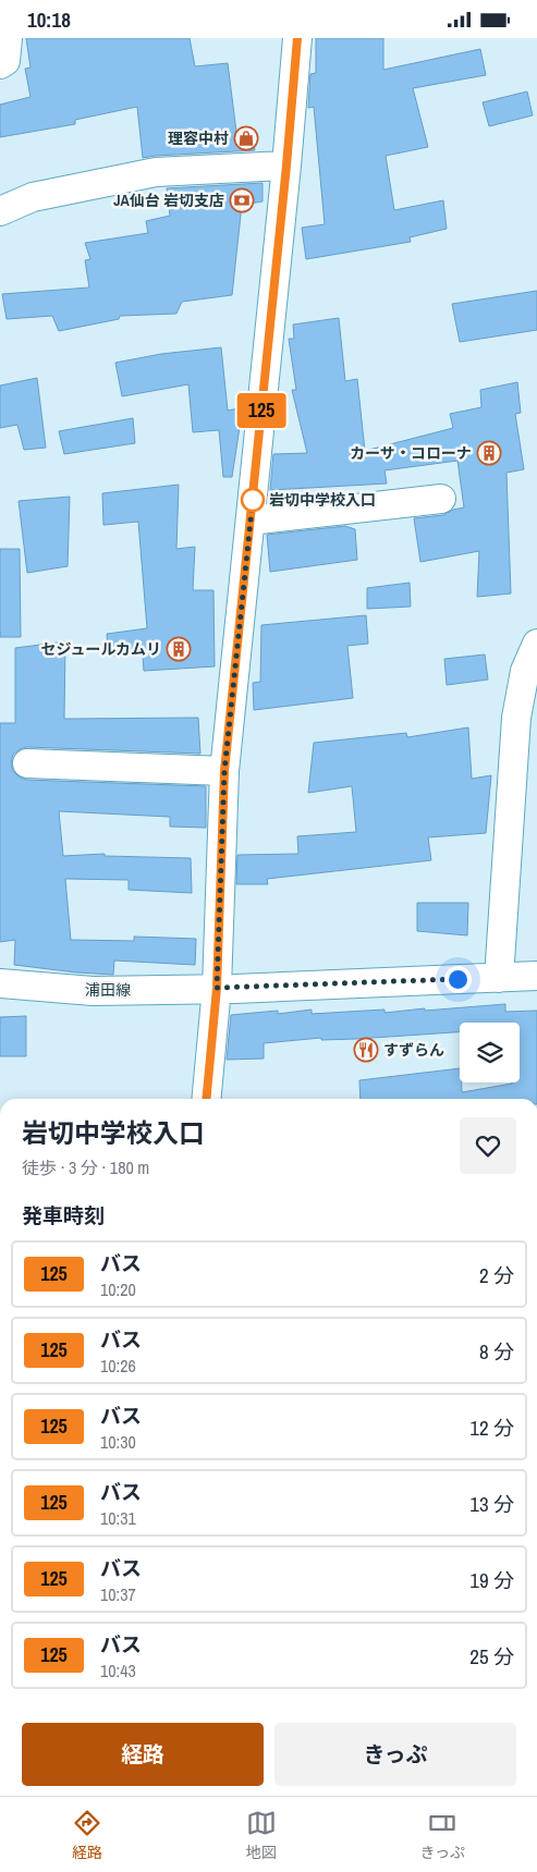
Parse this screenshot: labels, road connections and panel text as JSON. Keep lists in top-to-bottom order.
{
  "streets": {
    "street": ["浦田線"]
  },
  "places": {
    "shop": ["理容中村"],
    "bank": ["JA仙台 岩切支店"],
    "building": ["カーサ・コローナ", "セジュールカムリ"],
    "other": ["岩切中学校入口"],
    "restaurant": ["すずらん"]
  },
  "lines": ["bus line 125"],
  "page": {
    "status": "10:18",
    "on_map": "125",
    "heading": [
      ["岩切中学校入口", "徒歩 · 3 分 · 180 m"],
      "発車時刻"
    ],
    "list": [
      {
        "mark": "125",
        "name": "バス",
        "note": "10:20",
        "value": "2 分"
      },
      {
        "mark": "125",
        "name": "バス",
        "note": "10:26",
        "value": "8 分"
      },
      {
        "mark": "125",
        "name": "バス",
        "note": "10:30",
        "value": "12 分"
      },
      {
        "mark": "125",
        "name": "バス",
        "note": "10:31",
        "value": "13 分"
      },
      {
        "mark": "125",
        "name": "バス",
        "note": "10:37",
        "value": "19 分"
      },
      {
        "mark": "125",
        "name": "バス",
        "note": "10:43",
        "value": "25 分"
      }
    ],
    "buttons": ["経路", "きっぷ"],
    "tabs": ["経路", "地図", "きっぷ"]
  }
}
